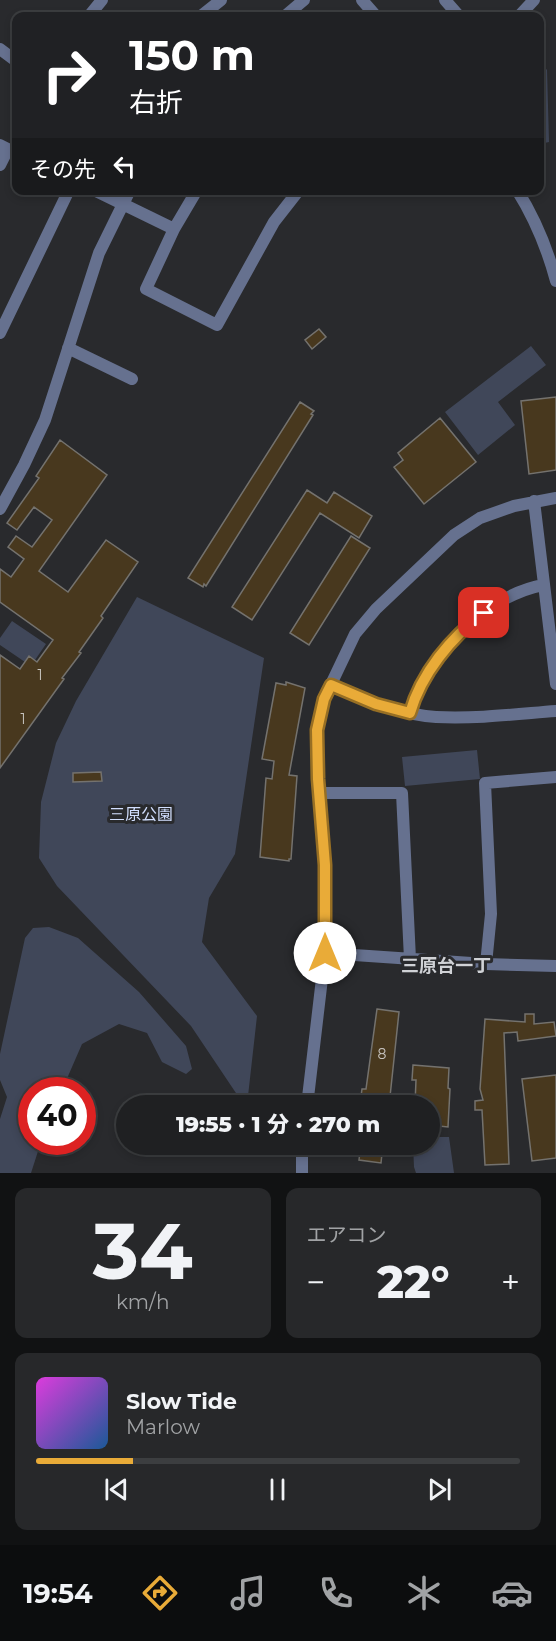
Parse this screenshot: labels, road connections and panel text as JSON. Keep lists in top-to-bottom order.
{
  "districts": ["三原台一丁"],
  "parks": ["三原公園"],
  "house_numbers": ["1", "1", "8"],
  "page": {
    "turn": ["150 m", "右折"],
    "then": "その先",
    "limit": "40",
    "trip": "19:55 · 1 分 · 270 m",
    "tile": [
      ["34", "km/h"],
      "エアコン"
    ],
    "heat": ["−", "22°", "+"],
    "song": ["Slow Tide", "Marlow"],
    "tabs": "19:54"
  }
}
